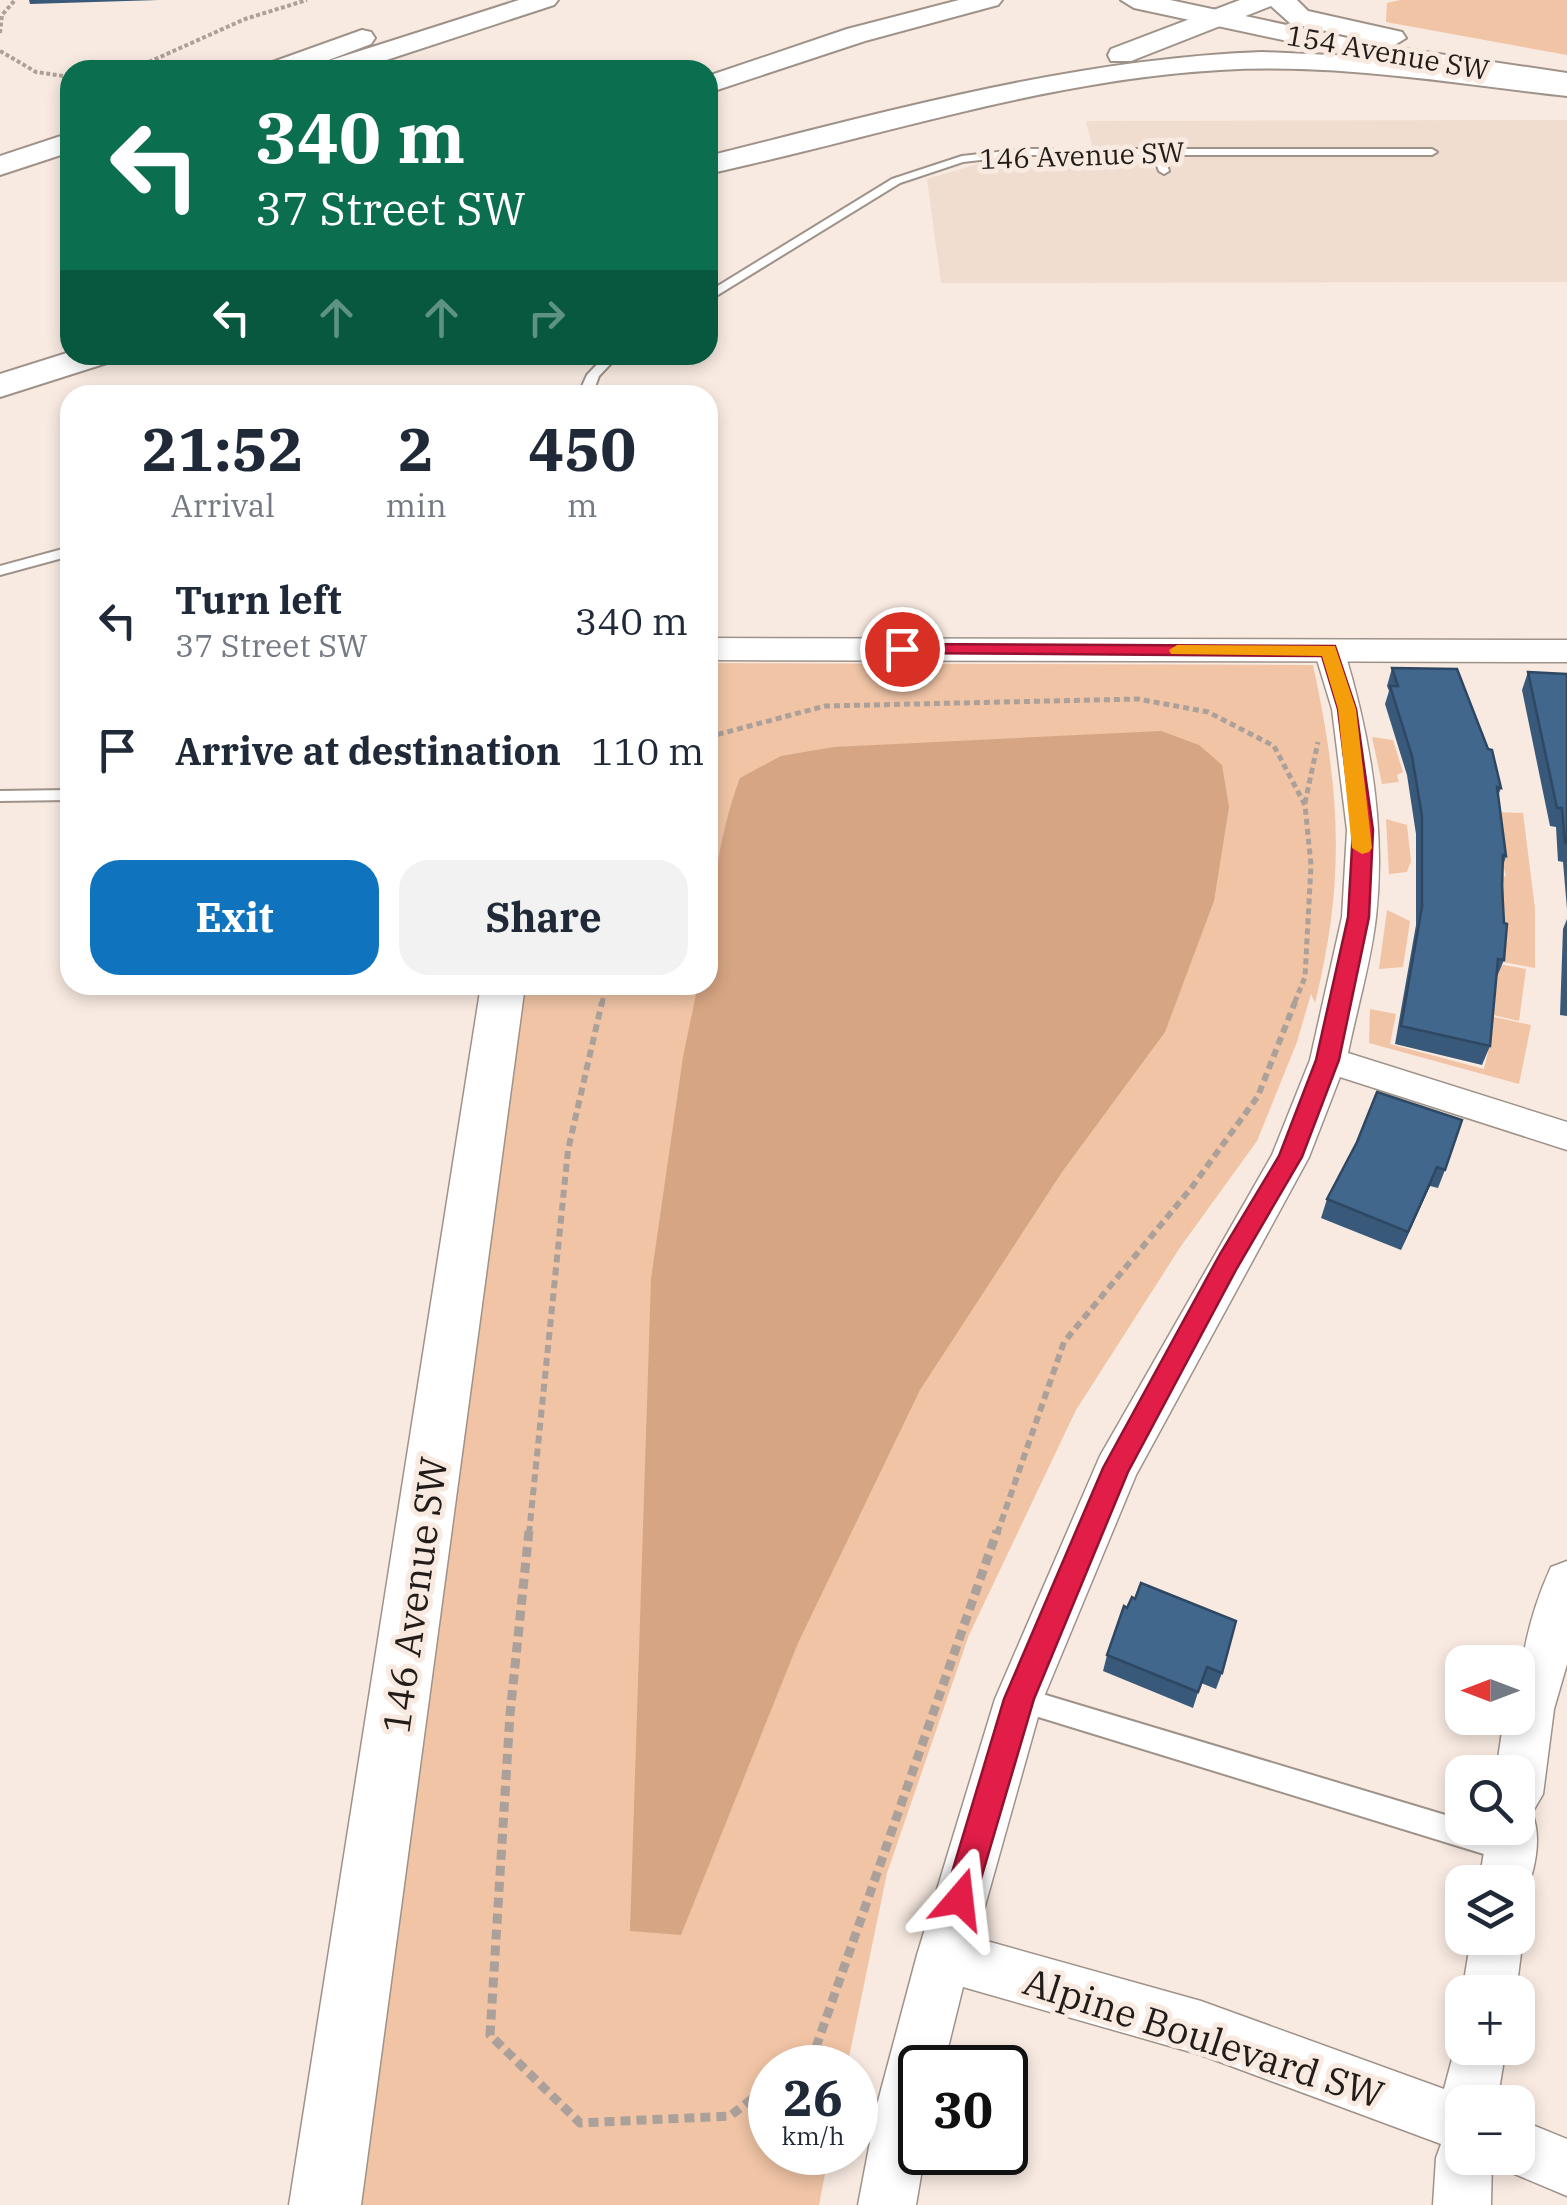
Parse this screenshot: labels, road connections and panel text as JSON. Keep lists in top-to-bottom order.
{
  "streets": {
    "main road": ["154 Avenue SW"],
    "street": ["146 Avenue SW", "Alpine Boulevard SW"]
  },
  "north": "left",
  "page": {
    "turn": ["340 m", "37 Street SW"],
    "eta": [
      "21:52",
      "Arrival",
      "2",
      "min",
      "450",
      "m"
    ],
    "list": [
      {
        "name": "Turn left",
        "note": "37 Street SW",
        "value": "340 m"
      },
      {
        "name": "Arrive at destination",
        "value": "110 m"
      }
    ],
    "buttons": ["Exit", "Share"],
    "map_buttons": ["+", "−"],
    "speed": "26 km/h",
    "limit": "30"
  }
}
